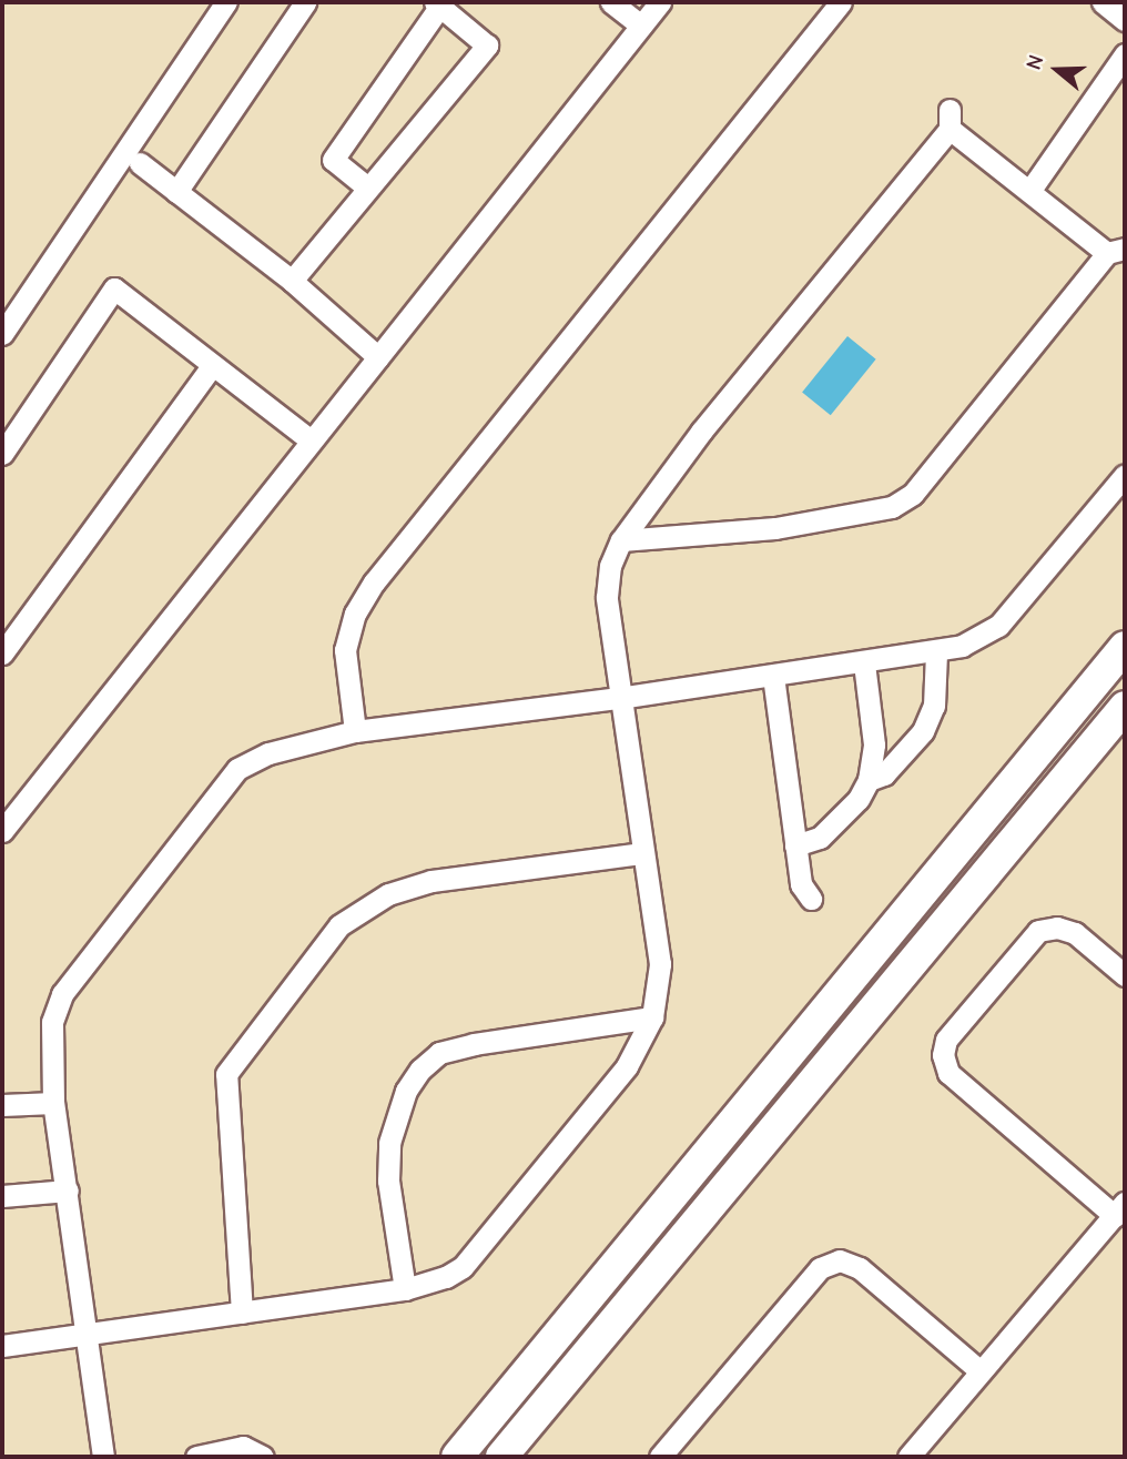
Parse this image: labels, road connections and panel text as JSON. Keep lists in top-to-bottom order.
{
  "north": "left"
}
